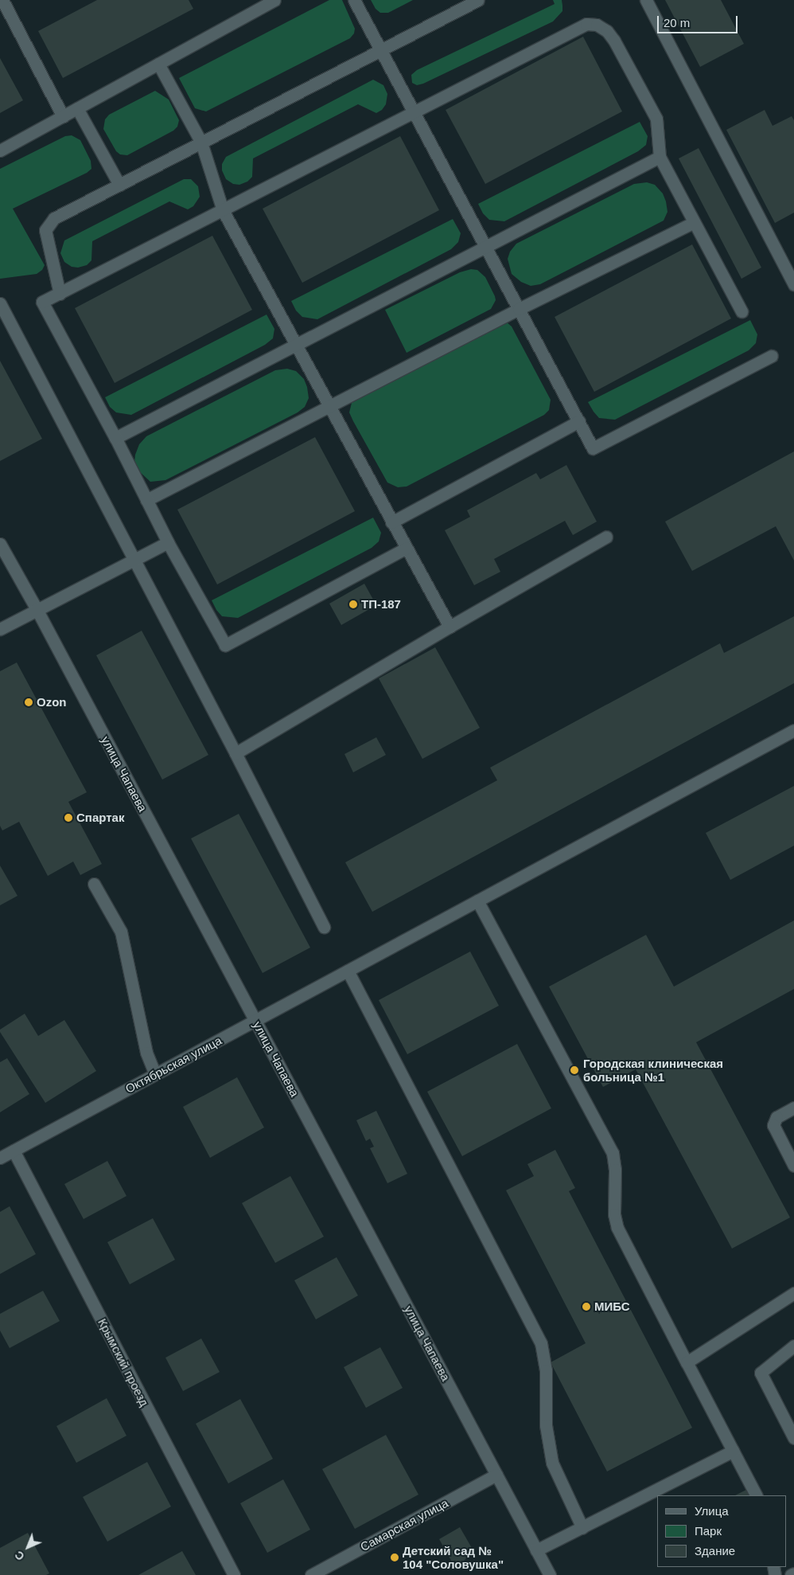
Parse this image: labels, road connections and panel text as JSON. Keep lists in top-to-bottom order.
{
  "streets": {
    "street": [
      "улица Чапаева",
      "Октябрьская улица",
      "Крымский проезд",
      "Самарская улица"
    ]
  },
  "crossings": [
    ["улица Чапаева", "Октябрьская улица"],
    ["улица Чапаева", "Самарская улица"],
    ["Октябрьская улица", "Крымский проезд"]
  ],
  "places": [
    "ТП-187",
    "Ozon",
    "Спартак",
    "Городская клиническая больница №1",
    "МИБС",
    "Детский сад № 104 \"Соловушка\""
  ],
  "legend": ["Улица", "Парк", "Здание"],
  "scale_bar": "20 m",
  "north": "bottom left"
}
